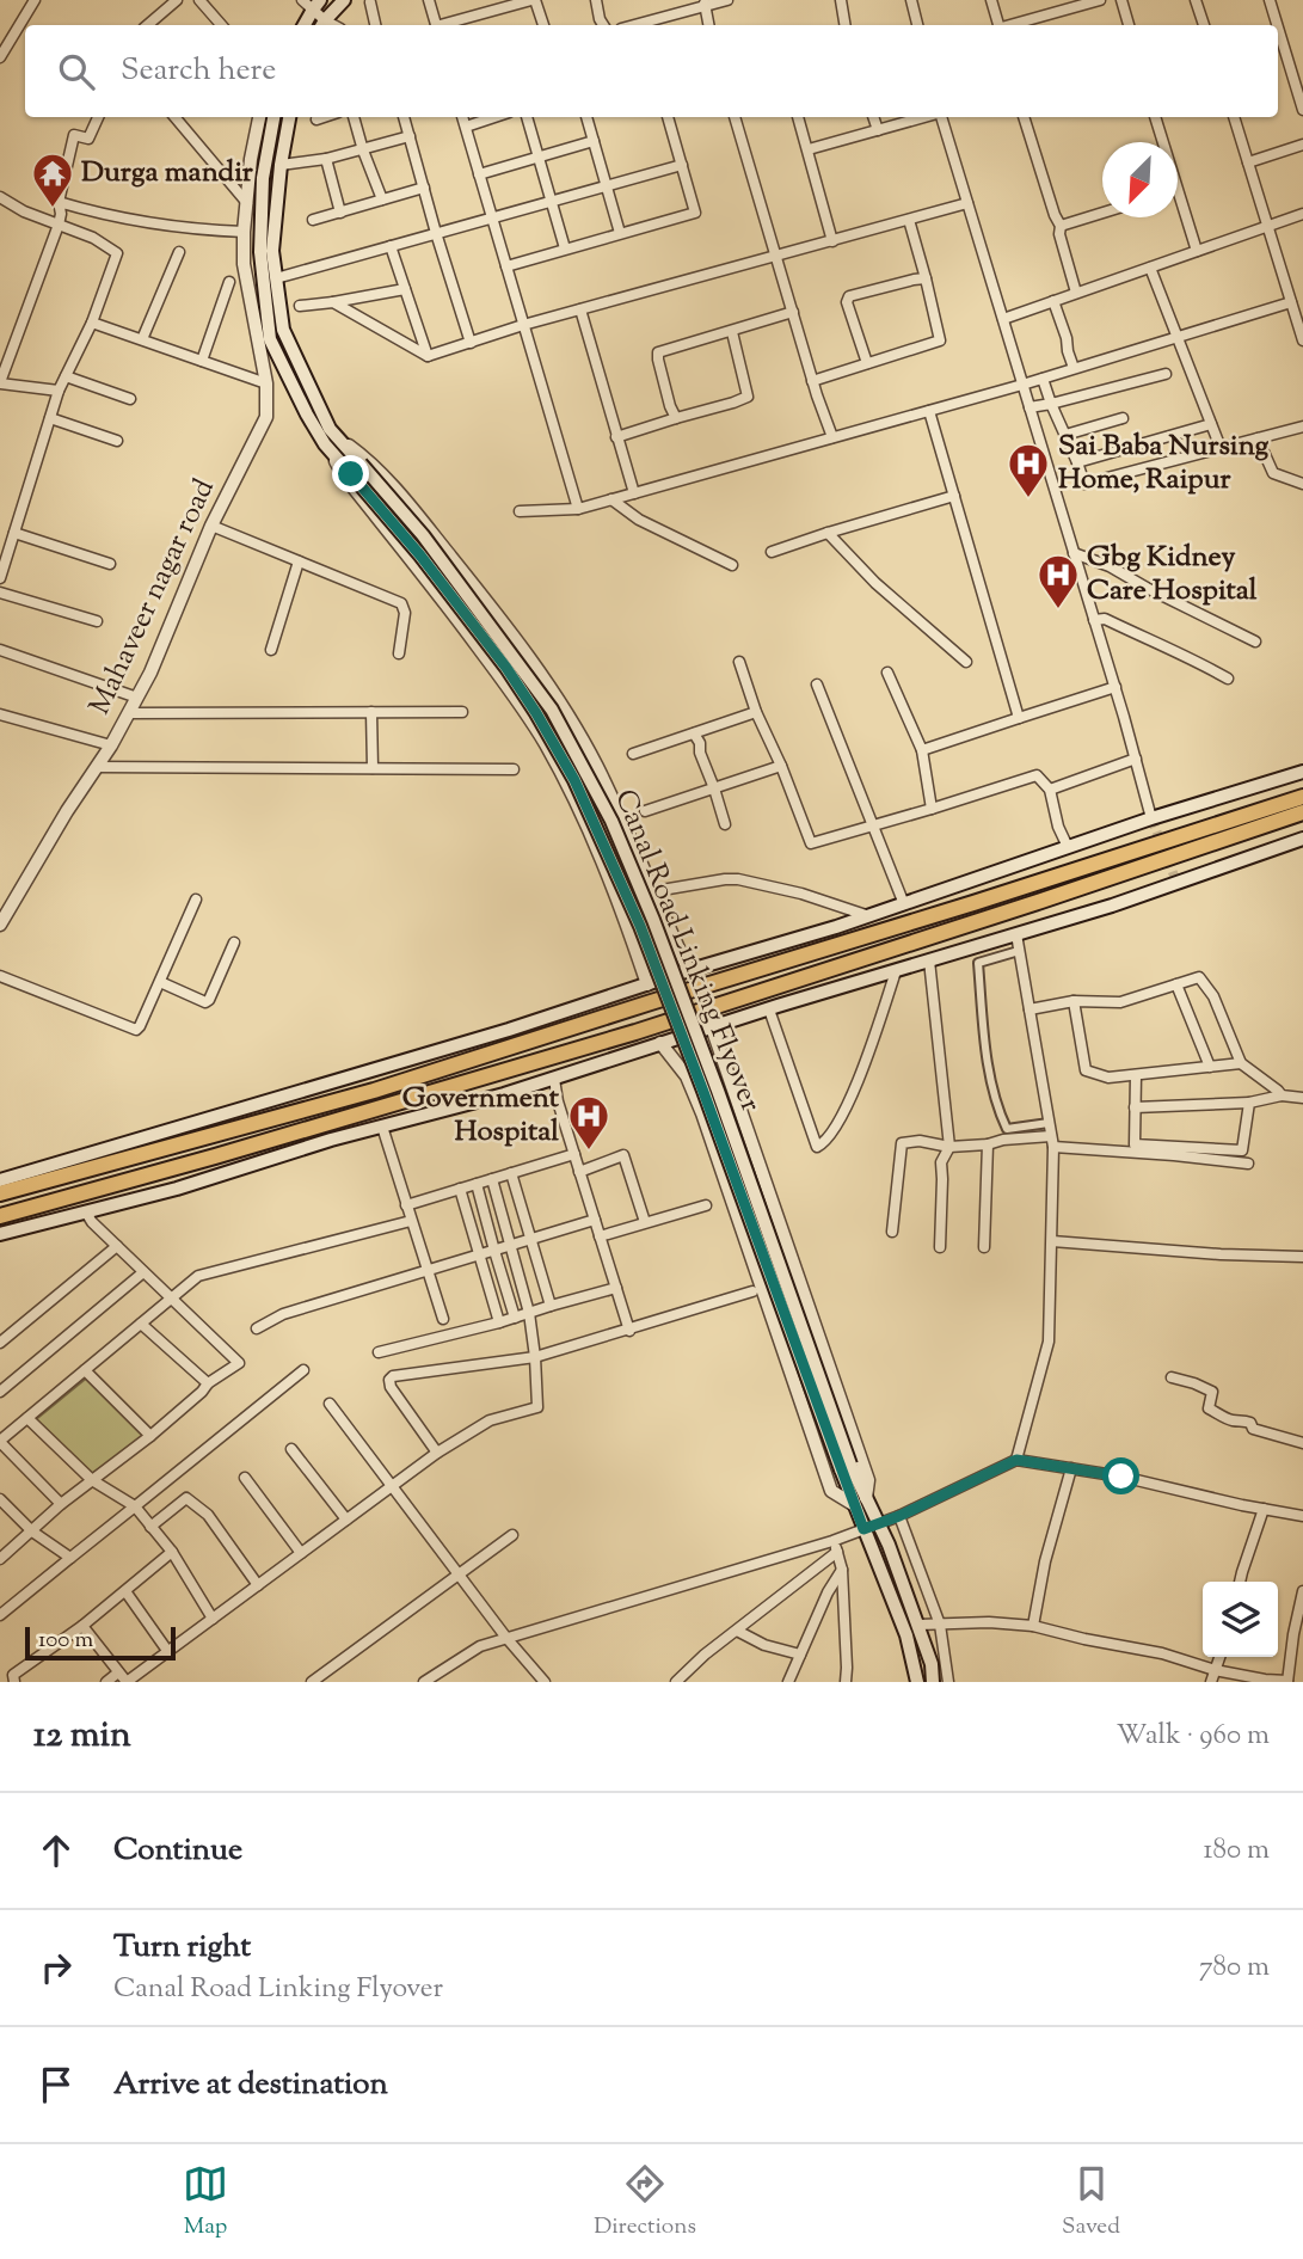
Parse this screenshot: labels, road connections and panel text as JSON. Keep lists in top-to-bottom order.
{
  "streets": {
    "main road": ["Canal Road Linking Flyover"],
    "street": ["Mahaveer nagar road"]
  },
  "places": {
    "temple": ["Durga mandir"],
    "hospital": ["Sai Baba Nursing Home, Raipur", "Gbg Kidney Care Hospital", "Government Hospital"]
  },
  "scale_bar": "100 m",
  "north": "bottom left",
  "page": {
    "search": "Search here",
    "scale": "100 m",
    "heading": ["12 min", "Walk · 960 m"],
    "list": [
      ["Continue", "180 m"],
      ["Turn right", "Canal Road Linking Flyover", "780 m"],
      "Arrive at destination"
    ],
    "nav": ["Map", "Directions", "Saved"]
  }
}
